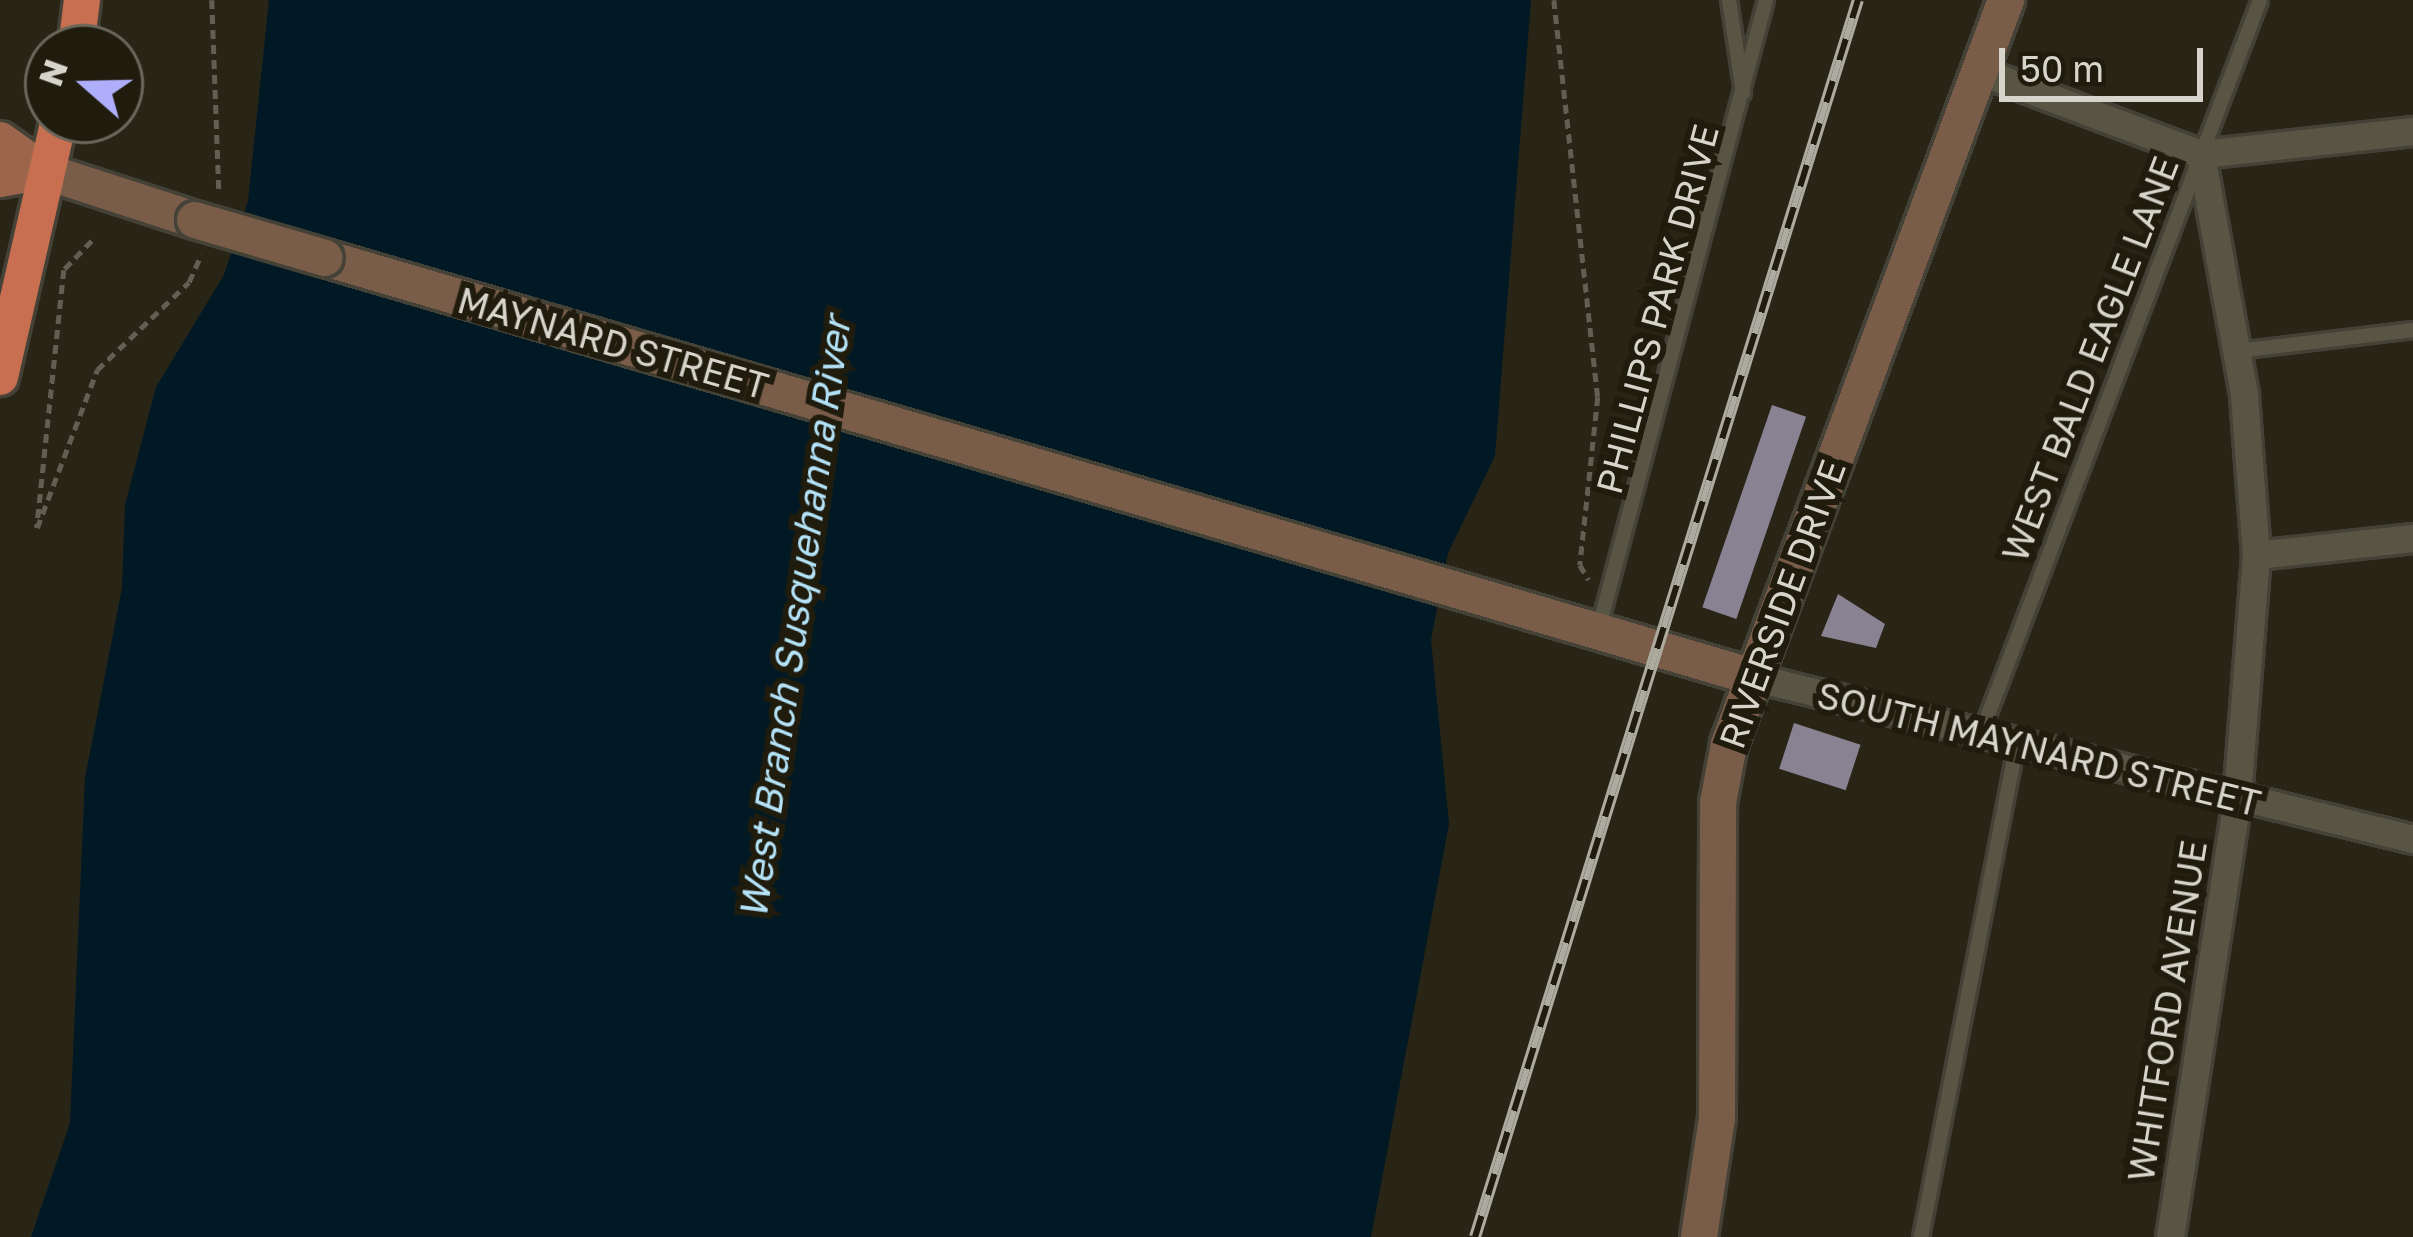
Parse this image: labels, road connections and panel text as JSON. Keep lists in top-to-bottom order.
{
  "streets": {
    "main road": ["MAYNARD STREET", "RIVERSIDE DRIVE", "SOUTH MAYNARD STREET"],
    "street": ["WHITFORD AVENUE"],
    "lane": ["PHILLIPS PARK DRIVE", "WEST BALD EAGLE LANE"]
  },
  "crossings": [
    ["PHILLIPS PARK DRIVE", "SOUTH MAYNARD STREET"],
    ["MAYNARD STREET", "SOUTH MAYNARD STREET"],
    ["WEST BALD EAGLE LANE", "SOUTH MAYNARD STREET"],
    ["WEST BALD EAGLE LANE", "WHITFORD AVENUE"],
    ["RIVERSIDE DRIVE", "SOUTH MAYNARD STREET"],
    ["SOUTH MAYNARD STREET", "WHITFORD AVENUE"]
  ],
  "water": ["West Branch Susquehanna River"],
  "scale_bar": "50 m",
  "north": "left"
}
